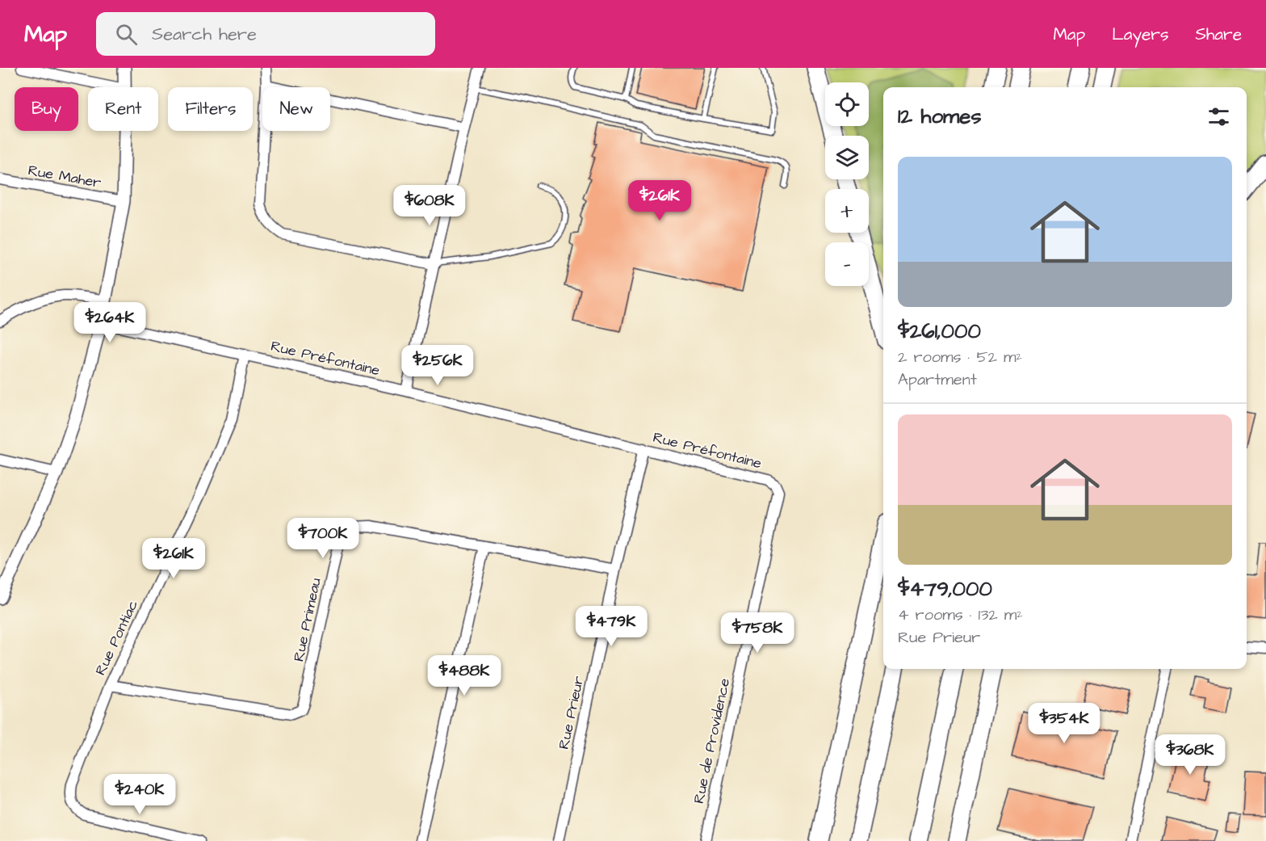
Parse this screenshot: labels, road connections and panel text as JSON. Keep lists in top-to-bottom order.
{
  "streets": {
    "street": [
      "Rue Maher",
      "Rue Préfontaine",
      "Rue Primeau",
      "Rue Pontiac",
      "Rue Prieur",
      "Rue de Providence"
    ]
  },
  "crossings": [
    ["Rue Préfontaine", "Rue Pontiac"],
    ["Rue Préfontaine", "Rue Prieur"],
    ["Rue Préfontaine", "Rue de Providence"],
    ["Rue Primeau", "Rue Pontiac"],
    ["Rue Primeau", "Rue Prieur"]
  ],
  "page": {
    "header": "Map",
    "search": "Search here",
    "nav": ["Map", "Layers", "Share"],
    "map_buttons": ["+", "−"],
    "chip": [
      "Buy",
      "Rent",
      "Filters",
      "New"
    ],
    "heading": "12 homes",
    "list": [
      {
        "name": "$261,000",
        "note": "2 rooms · 52 m² · Apartment"
      },
      {
        "name": "$479,000",
        "note": "4 rooms · 132 m² · Rue Prieur"
      }
    ],
    "price": [
      "$261K",
      "$608K",
      "$264K",
      "$256K",
      "$700K",
      "$261K",
      "$479K",
      "$758K",
      "$488K",
      "$354K",
      "$368K",
      "$240K"
    ]
  }
}
